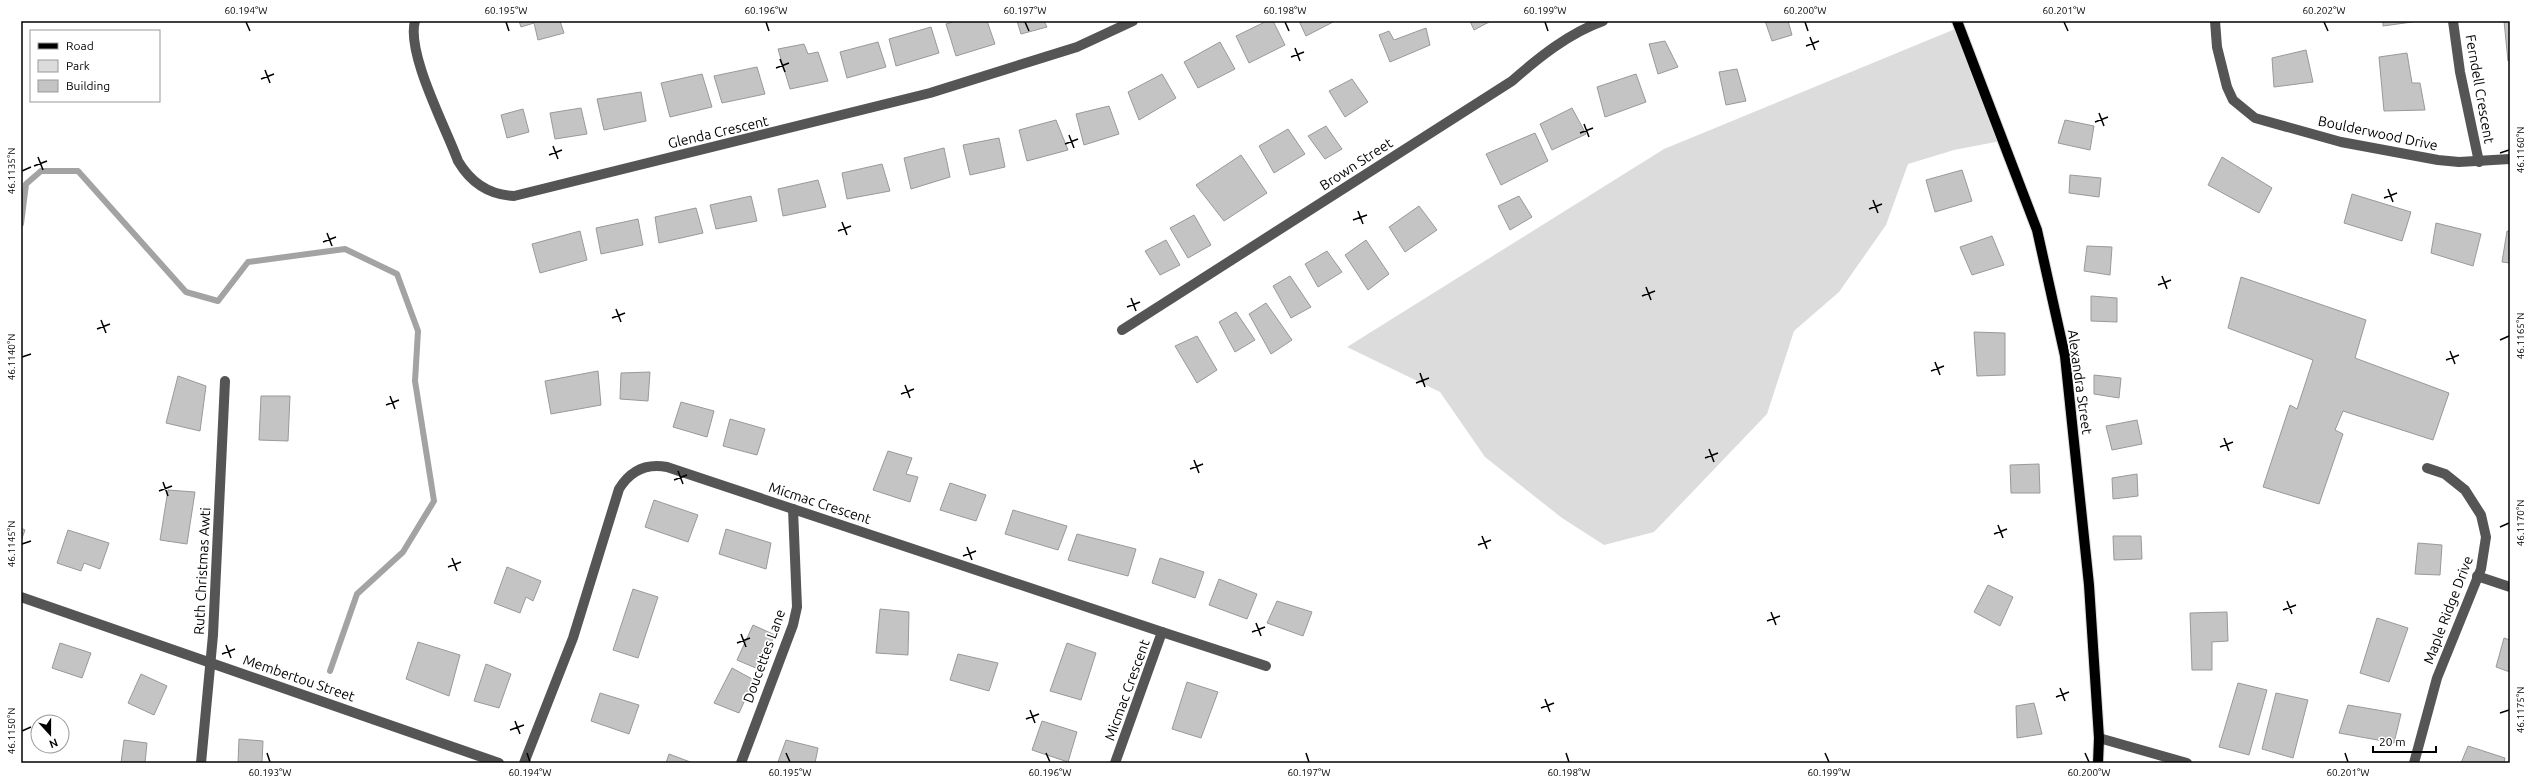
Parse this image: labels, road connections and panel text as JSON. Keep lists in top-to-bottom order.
{
  "streets": {
    "main road": ["Alexandra Street"],
    "street": [
      "Ferndell Crescent",
      "Glenda Crescent",
      "Boulderwood Drive",
      "Brown Street",
      "Micmac Crescent",
      "Ruth Christmas Awti",
      "Maple Ridge Drive",
      "Doucettes Lane",
      "Membertou Street"
    ]
  },
  "crossings": [
    ["Ferndell Crescent", "Boulderwood Drive"],
    ["Micmac Crescent", "Doucettes Lane"],
    ["Ruth Christmas Awti", "Membertou Street"]
  ],
  "legend": ["Road", "Park", "Building"],
  "scale_bar": "20 m",
  "north": "bottom",
  "coordinates": [
    "60.194°W",
    "60.195°W",
    "60.196°W",
    "60.197°W",
    "60.198°W",
    "60.199°W",
    "60.200°W",
    "60.201°W",
    "60.202°W",
    "46.1160°N",
    "46.1135°N",
    "46.1165°N",
    "46.1140°N",
    "46.1170°N",
    "46.1145°N",
    "46.1175°N",
    "46.1150°N",
    "60.193°W"
  ]
}
